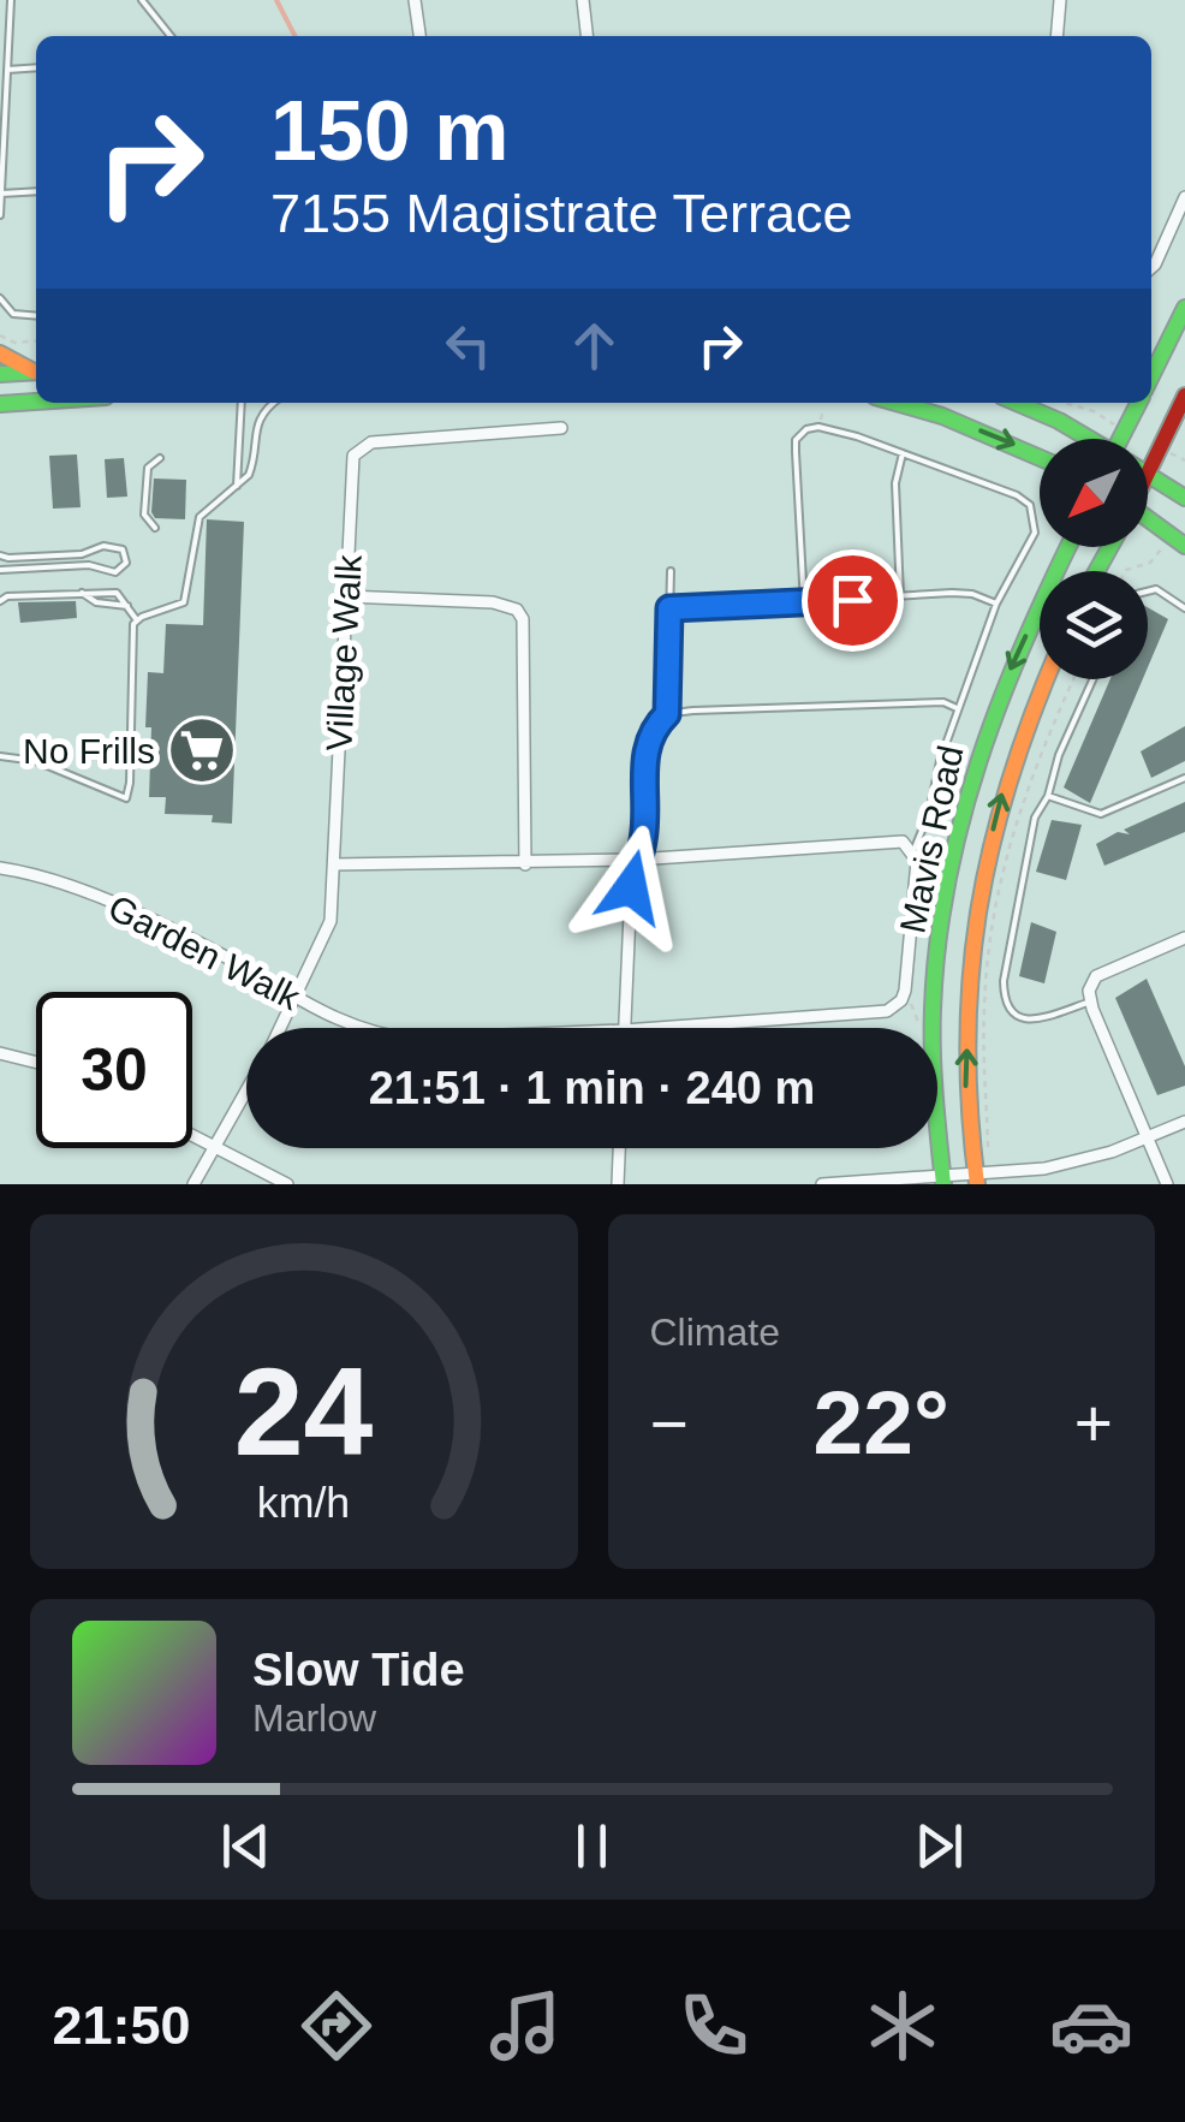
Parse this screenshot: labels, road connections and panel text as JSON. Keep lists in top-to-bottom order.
{
  "streets": {
    "main road": ["Mavis Road"],
    "street": ["Village Walk", "Garden Walk"]
  },
  "crossings": [
    ["Village Walk", "Garden Walk"]
  ],
  "places": {
    "supermarket": ["No Frills"]
  },
  "north": "bottom left",
  "page": {
    "turn": ["150 m", "7155 Magistrate Terrace"],
    "limit": "30",
    "trip": "21:51 · 1 min · 240 m",
    "tile": "Climate",
    "heat": ["−", "22°", "+"],
    "song": ["Slow Tide", "Marlow"],
    "tabs": "21:50",
    "gauge": ["24", "km/h"]
  }
}
